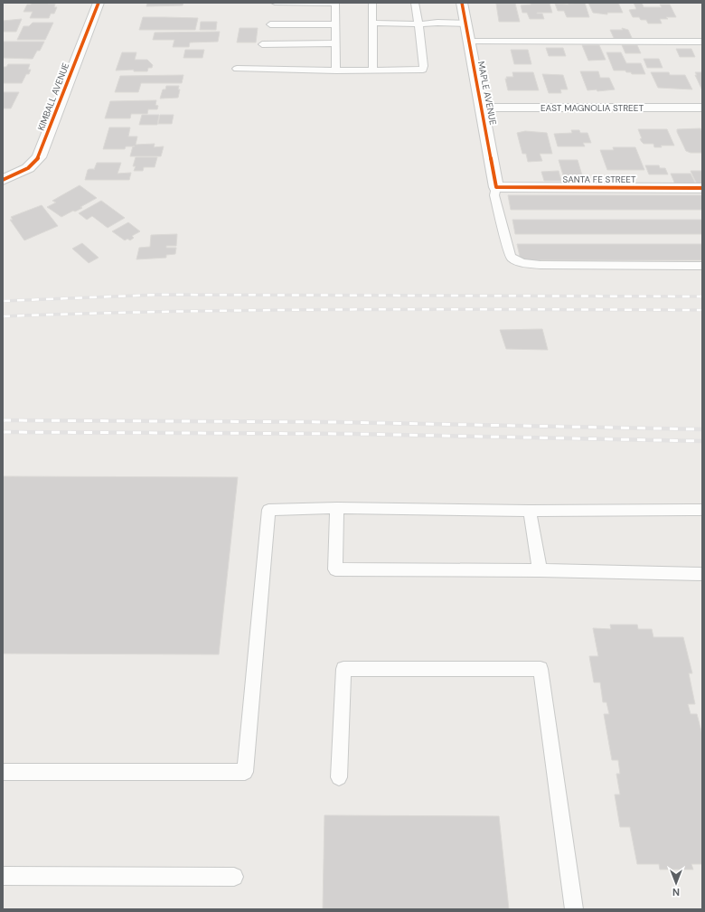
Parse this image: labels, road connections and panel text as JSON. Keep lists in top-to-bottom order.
{
  "streets": {
    "street": [
      "MAPLE AVENUE",
      "KIMBALL AVENUE",
      "EAST MAGNOLIA STREET",
      "SANTA FE STREET"
    ]
  },
  "crossings": [
    ["MAPLE AVENUE", "EAST MAGNOLIA STREET"],
    ["MAPLE AVENUE", "SANTA FE STREET"]
  ],
  "north": "bottom"
}
